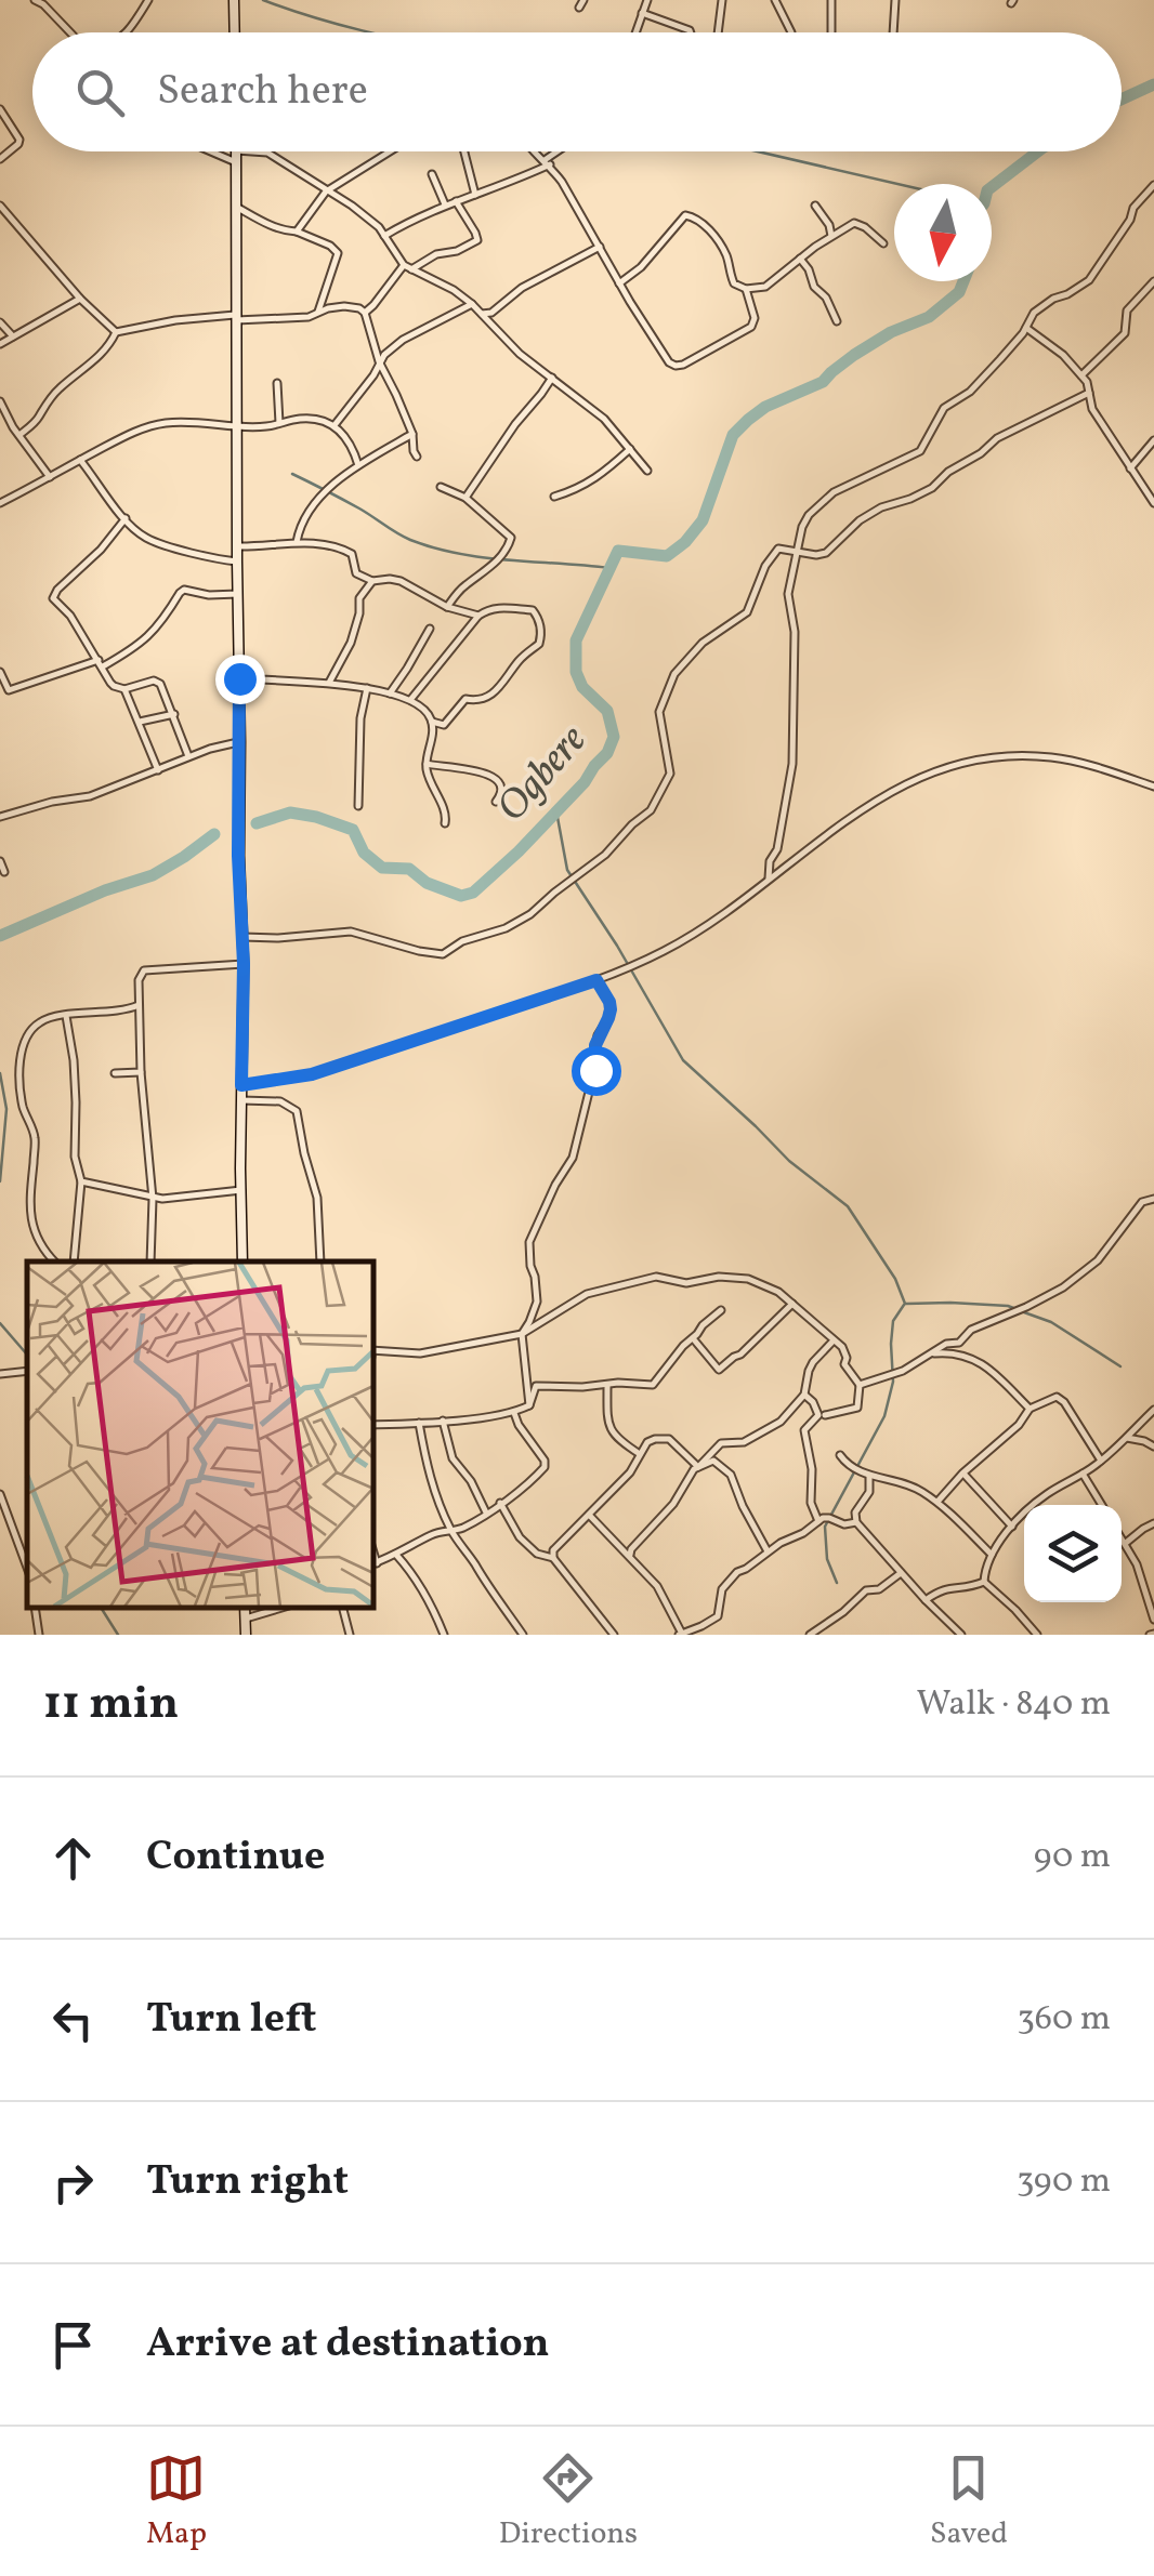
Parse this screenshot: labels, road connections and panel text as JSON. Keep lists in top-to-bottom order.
{
  "water": ["Ogbere"],
  "north": "bottom",
  "page": {
    "search": "Search here",
    "heading": ["11 min", "Walk · 840 m"],
    "list": [
      ["Continue", "90 m"],
      ["Turn left", "360 m"],
      ["Turn right", "390 m"],
      "Arrive at destination"
    ],
    "nav": ["Map", "Directions", "Saved"]
  }
}
